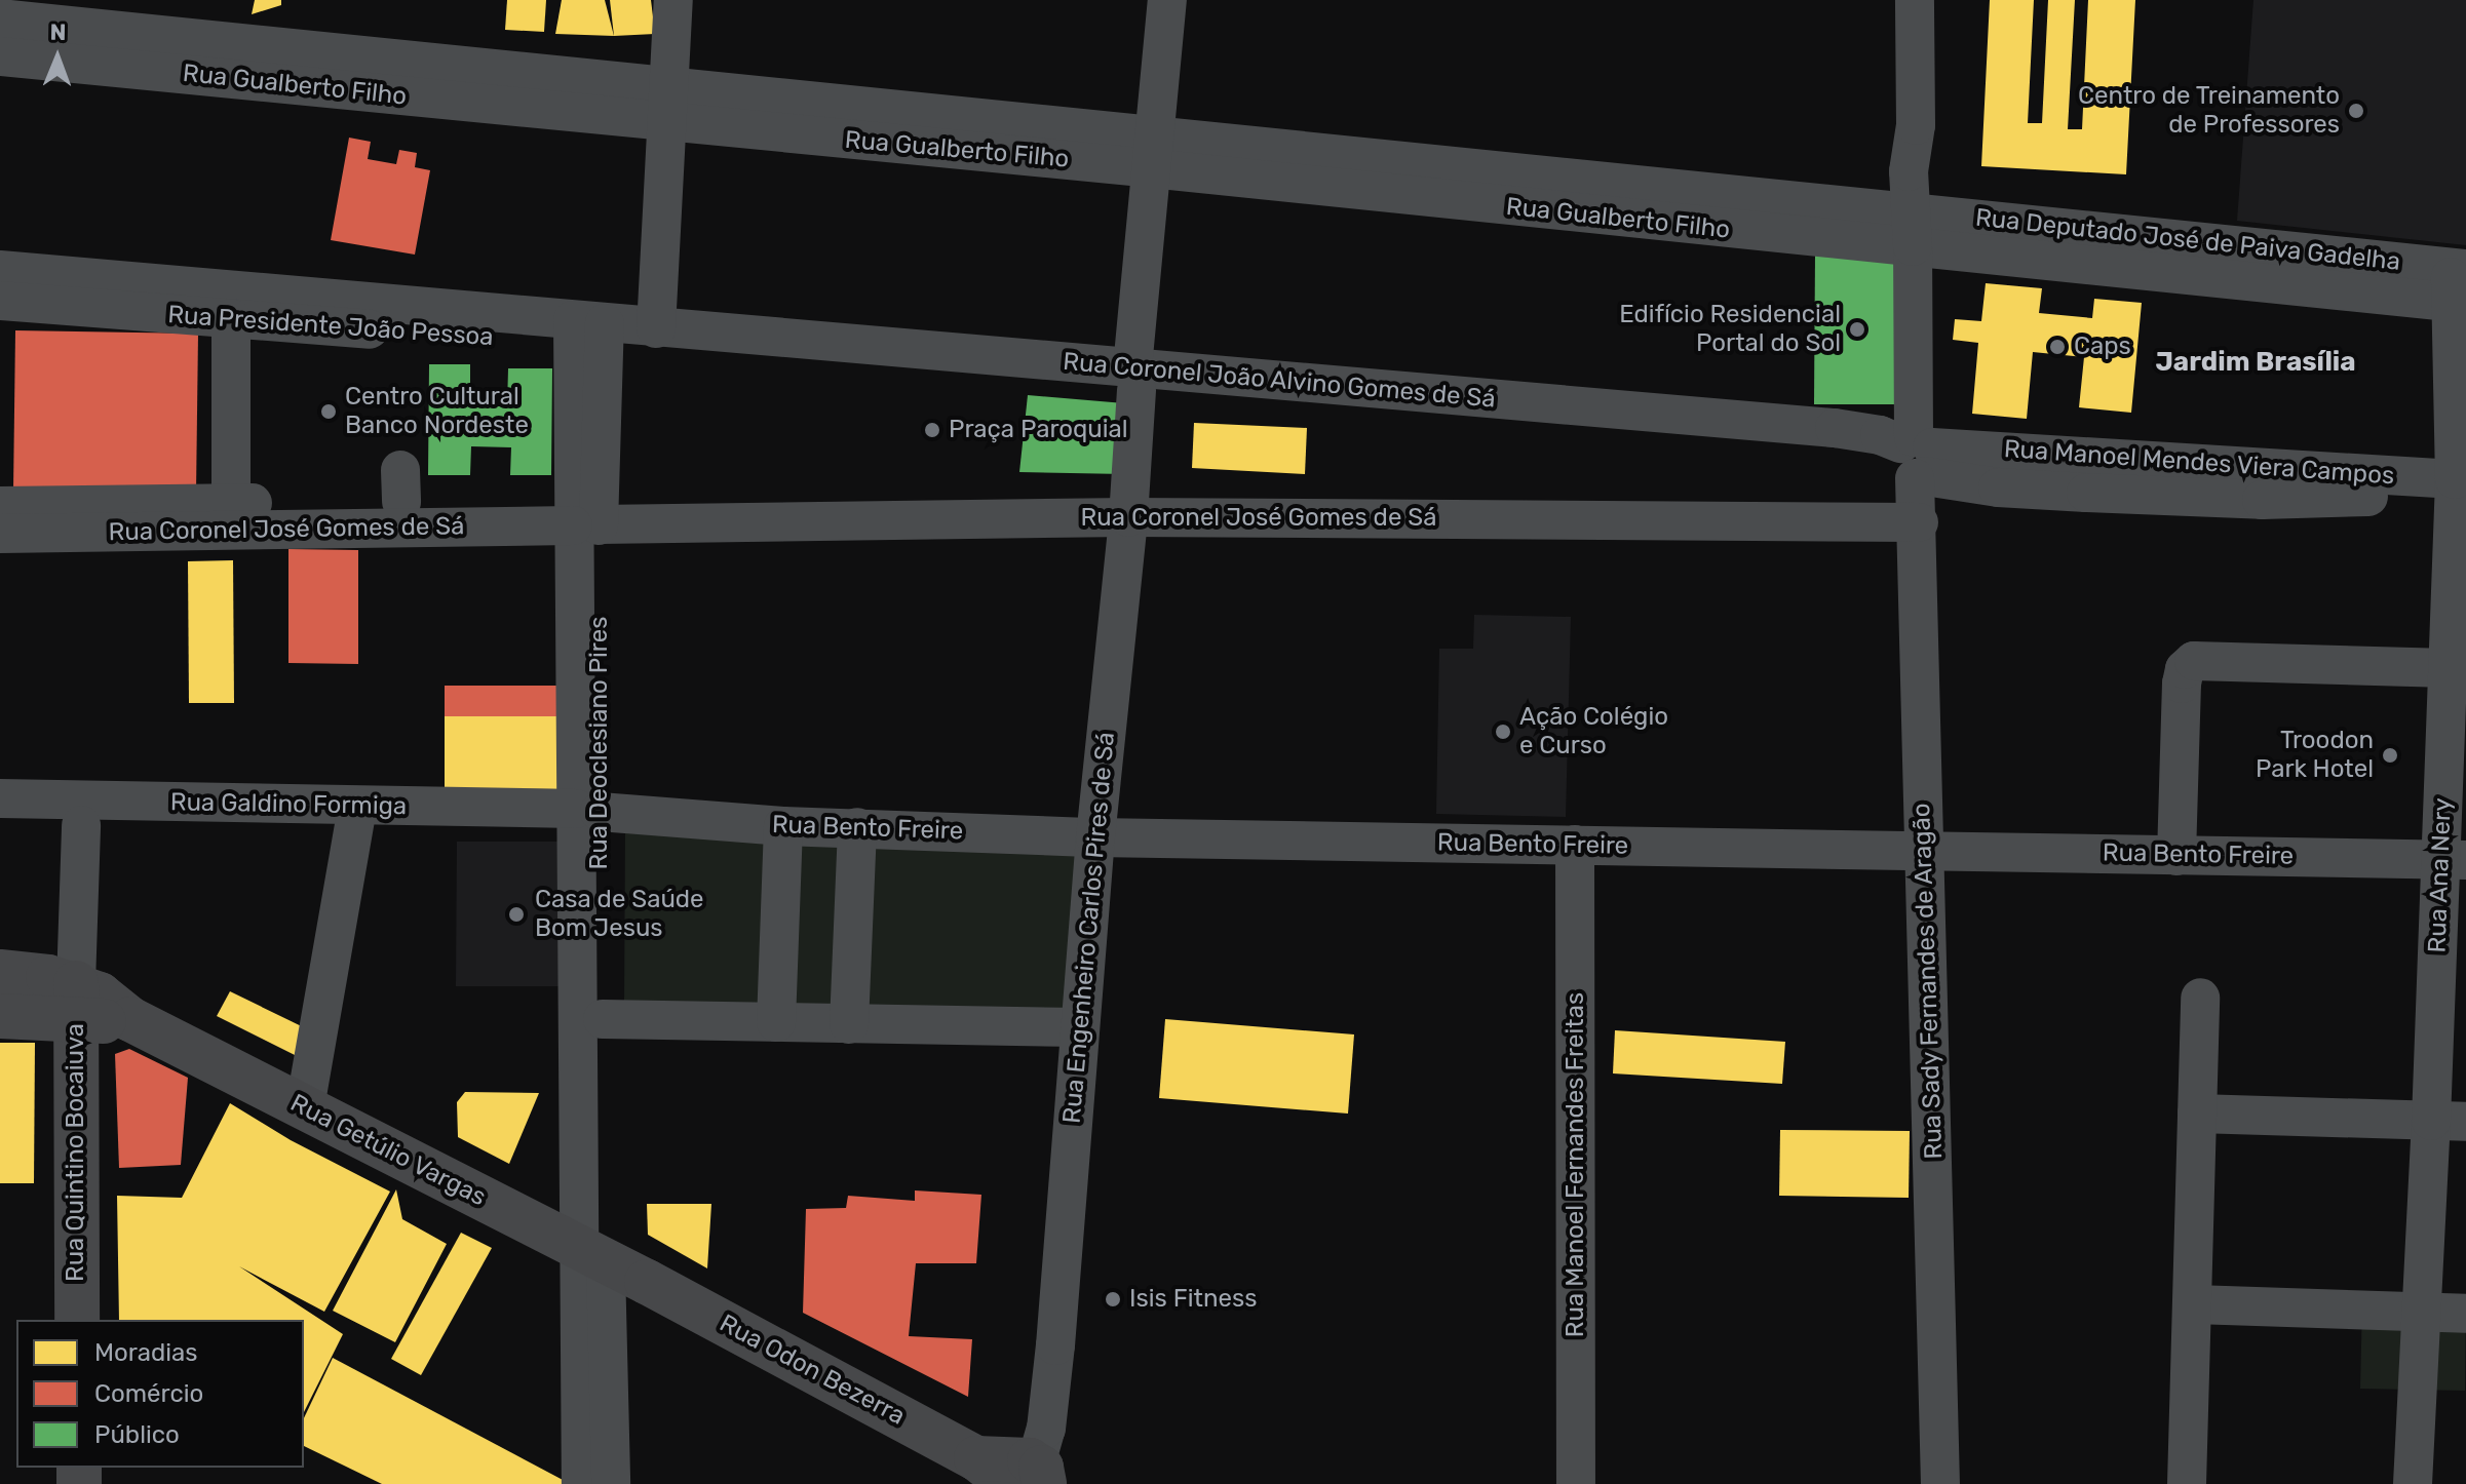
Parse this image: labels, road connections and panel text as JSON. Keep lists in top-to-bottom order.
{
  "streets": {
    "main road": ["Rua Getúlio Vargas", "Rua Quintino Bocaiuva", "Rua Odon Bezerra"],
    "street": [
      "Rua Gualberto Filho",
      "Rua Deputado José de Paiva Gadelha",
      "Rua Presidente João Pessoa",
      "Rua Coronel João Alvino Gomes de Sá",
      "Rua Coronel José Gomes de Sá",
      "Rua Deoclesiano Pires",
      "Rua Galdino Formiga",
      "Rua Bento Freire",
      "Rua Ana Nery",
      "Rua Engenheiro Carlos Pires de Sá",
      "Rua Sady Fernandes de Aragão",
      "Rua Manoel Fernandes Freitas"
    ]
  },
  "crossings": [
    ["Rua Gualberto Filho", "Rua Deputado José de Paiva Gadelha"],
    ["Rua Gualberto Filho", "Rua Engenheiro Carlos Pires de Sá"],
    ["Rua Gualberto Filho", "Rua Sady Fernandes de Aragão"],
    ["Rua Deputado José de Paiva Gadelha", "Rua Ana Nery"],
    ["Rua Deputado José de Paiva Gadelha", "Rua Sady Fernandes de Aragão"],
    ["Rua Presidente João Pessoa", "Rua Coronel João Alvino Gomes de Sá"],
    ["Rua Presidente João Pessoa", "Rua Deoclesiano Pires"],
    ["Rua Coronel João Alvino Gomes de Sá", "Rua Coronel José Gomes de Sá"],
    ["Rua Coronel João Alvino Gomes de Sá", "Rua Engenheiro Carlos Pires de Sá"],
    ["Rua Coronel João Alvino Gomes de Sá", "Rua Sady Fernandes de Aragão"],
    ["Rua Coronel José Gomes de Sá", "Rua Deoclesiano Pires"],
    ["Rua Coronel José Gomes de Sá", "Rua Engenheiro Carlos Pires de Sá"],
    ["Rua Coronel José Gomes de Sá", "Rua Sady Fernandes de Aragão"],
    ["Rua Deoclesiano Pires", "Rua Galdino Formiga"],
    ["Rua Deoclesiano Pires", "Rua Bento Freire"],
    ["Rua Deoclesiano Pires", "Rua Getúlio Vargas"],
    ["Rua Galdino Formiga", "Rua Bento Freire"],
    ["Rua Bento Freire", "Rua Ana Nery"],
    ["Rua Bento Freire", "Rua Engenheiro Carlos Pires de Sá"],
    ["Rua Bento Freire", "Rua Sady Fernandes de Aragão"],
    ["Rua Bento Freire", "Rua Manoel Fernandes Freitas"],
    ["Rua Engenheiro Carlos Pires de Sá", "Rua Odon Bezerra"],
    ["Rua Getúlio Vargas", "Rua Quintino Bocaiuva"],
    ["Rua Getúlio Vargas", "Rua Odon Bezerra"]
  ],
  "districts": ["Jardim Brasília"],
  "places": [
    "Centro de Treinamento de Professores",
    "Edifício Residencial Portal do Sol",
    "Caps",
    "Centro Cultural Banco Nordeste",
    "Praça Paroquial",
    "Ação Colégio e Curso",
    "Troodon Park Hotel",
    "Casa de Saúde Bom Jesus",
    "Isis Fitness"
  ],
  "legend": ["Moradias", "Comércio", "Público"],
  "north": "top"
}
